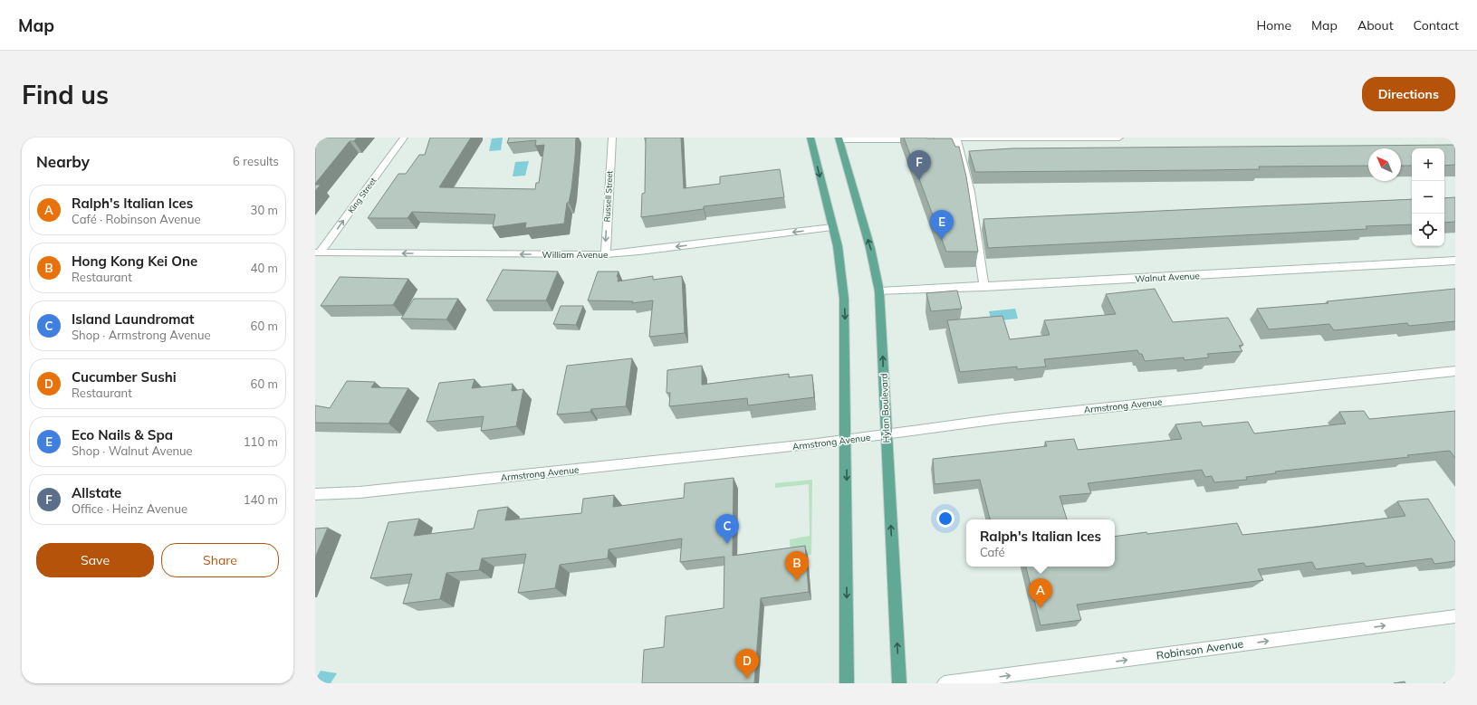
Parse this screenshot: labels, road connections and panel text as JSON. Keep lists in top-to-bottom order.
{
  "streets": {
    "main road": ["Hylan Boulevard"],
    "street": [
      "King Street",
      "Russell Street",
      "William Avenue",
      "Walnut Avenue",
      "Armstrong Avenue",
      "Robinson Avenue"
    ]
  },
  "crossings": [
    ["King Street", "William Avenue"],
    ["Russell Street", "William Avenue"],
    ["Walnut Avenue", "Hylan Boulevard"],
    ["Armstrong Avenue", "Hylan Boulevard"]
  ],
  "one_way": [
    "King Street",
    "Russell Street",
    "William Avenue",
    "Robinson Avenue"
  ],
  "north": "top left",
  "page": {
    "header": "Map",
    "nav": [
      "Home",
      "Map",
      "About",
      "Contact"
    ],
    "buttons": [
      "Directions",
      ["Save", "Share"]
    ],
    "title": "Find us",
    "heading": ["Nearby", "6 results"],
    "map_buttons": ["+", "−"],
    "pins": [
      "F",
      "E",
      "C",
      "B",
      "A",
      "D"
    ],
    "list": [
      {
        "mark": "A",
        "name": "Ralph's Italian Ices",
        "note": "Café · Robinson Avenue",
        "value": "30 m"
      },
      {
        "mark": "B",
        "name": "Hong Kong Kei One",
        "note": "Restaurant",
        "value": "40 m"
      },
      {
        "mark": "C",
        "name": "Island Laundromat",
        "note": "Shop · Armstrong Avenue",
        "value": "60 m"
      },
      {
        "mark": "D",
        "name": "Cucumber Sushi",
        "note": "Restaurant",
        "value": "60 m"
      },
      {
        "mark": "E",
        "name": "Eco Nails & Spa",
        "note": "Shop · Walnut Avenue",
        "value": "110 m"
      },
      {
        "mark": "F",
        "name": "Allstate",
        "note": "Office · Heinz Avenue",
        "value": "140 m"
      }
    ],
    "popup": ["Ralph's Italian Ices", "Café"]
  }
}
